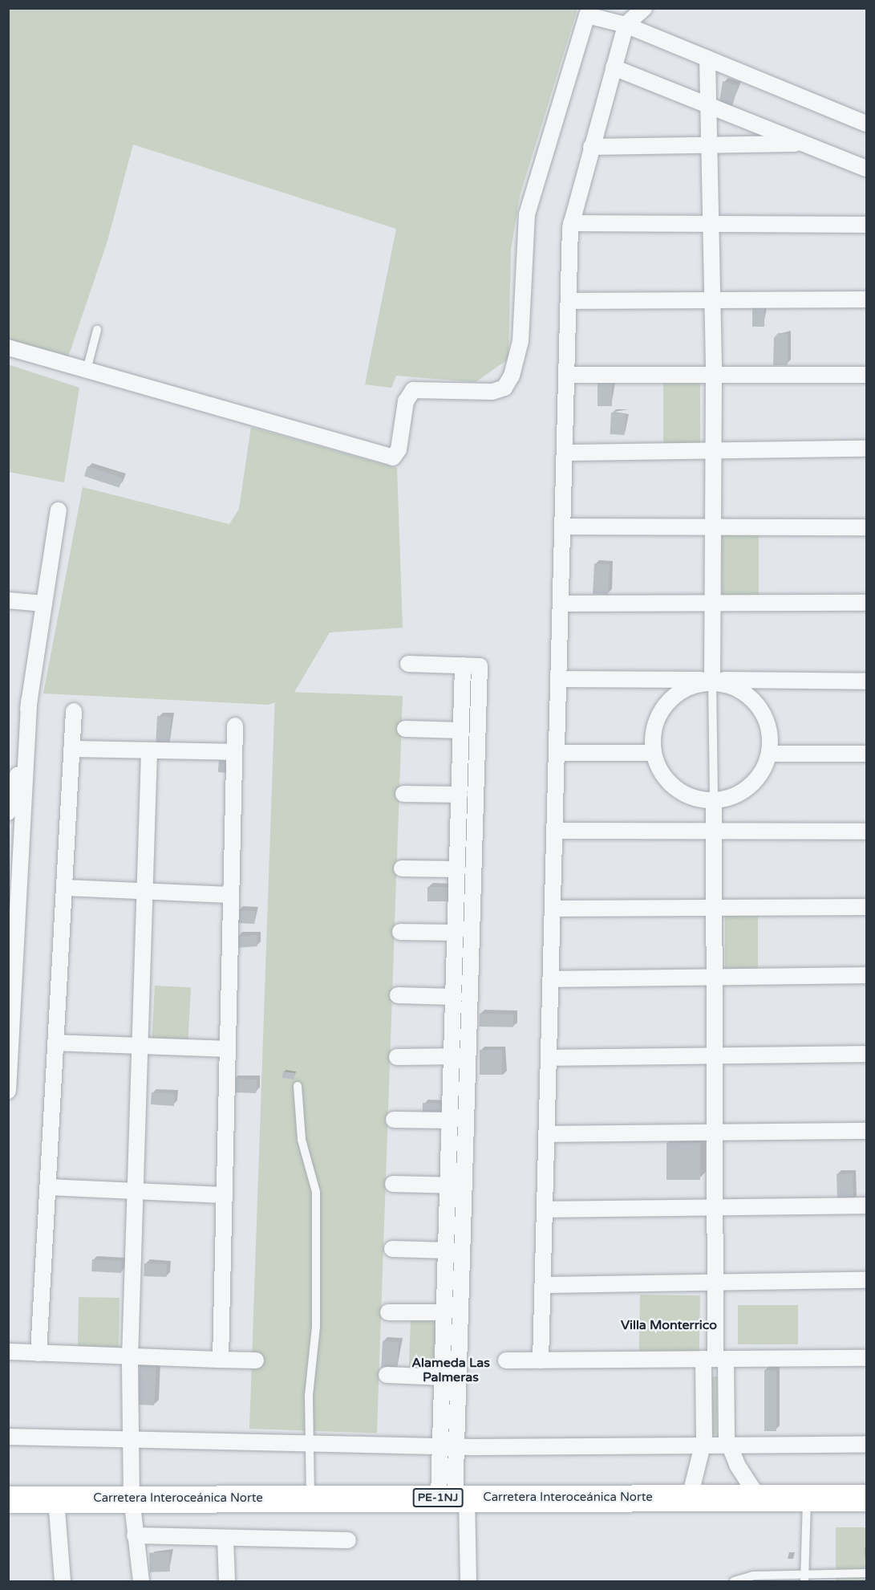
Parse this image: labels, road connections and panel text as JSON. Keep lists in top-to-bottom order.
{
  "streets": {
    "highway": ["PE-1NJ", "Carretera Interoceánica Norte"]
  },
  "districts": ["Villa Monterrico", "Alameda Las Palmeras"]
}
